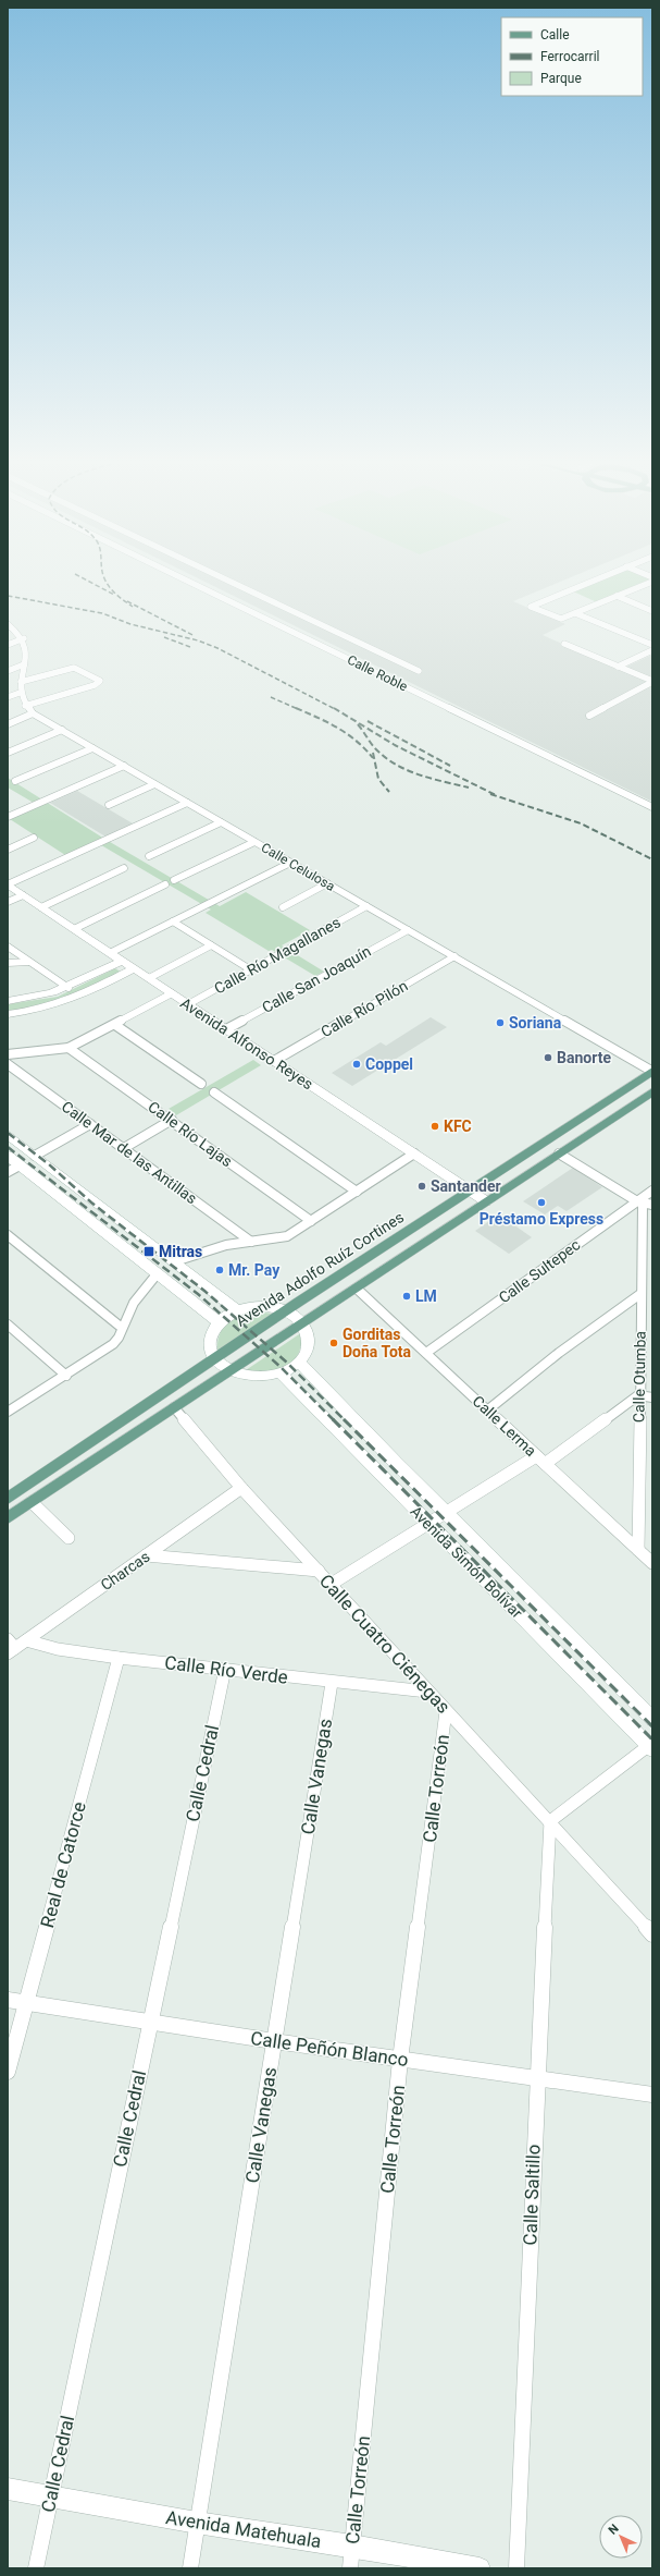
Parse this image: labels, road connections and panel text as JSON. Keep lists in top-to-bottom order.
{
  "streets": {
    "main road": [
      "Avenida Alfonso Reyes",
      "Avenida Adolfo Ruíz Cortines",
      "Avenida Simón Bolívar",
      "Avenida Matehuala"
    ],
    "street": [
      "Calle Roble",
      "Calle Celulosa",
      "Calle Río Magallanes",
      "Calle San Joaquín",
      "Calle Río Pilón",
      "Calle Río Lajas",
      "Calle Mar de las Antillas",
      "Calle Sultepec",
      "Calle Otumba",
      "Calle Lerma",
      "Charcas",
      "Calle Cuatro Ciénegas",
      "Calle Río Verde",
      "Calle Cedral",
      "Calle Vanegas",
      "Calle Torreón",
      "Real de Catorce",
      "Calle Peñón Blanco",
      "Calle Saltillo"
    ]
  },
  "crossings": [
    ["Calle Celulosa", "Calle Río Magallanes"],
    ["Calle Celulosa", "Calle San Joaquín"],
    ["Calle Celulosa", "Calle Río Pilón"],
    ["Calle Celulosa", "Avenida Adolfo Ruíz Cortines"],
    ["Calle Río Magallanes", "Avenida Alfonso Reyes"],
    ["Calle San Joaquín", "Avenida Alfonso Reyes"],
    ["Calle Río Pilón", "Avenida Alfonso Reyes"],
    ["Avenida Alfonso Reyes", "Avenida Adolfo Ruíz Cortines"],
    ["Calle Sultepec", "Calle Otumba"],
    ["Calle Sultepec", "Calle Lerma"],
    ["Calle Otumba", "Calle Lerma"],
    ["Charcas", "Calle Cuatro Ciénegas"],
    ["Charcas", "Calle Río Verde"],
    ["Calle Cuatro Ciénegas", "Calle Río Verde"],
    ["Calle Cuatro Ciénegas", "Calle Torreón"],
    ["Calle Cuatro Ciénegas", "Calle Saltillo"],
    ["Calle Río Verde", "Calle Cedral"],
    ["Calle Río Verde", "Calle Vanegas"],
    ["Calle Río Verde", "Real de Catorce"],
    ["Calle Cedral", "Calle Peñón Blanco"],
    ["Calle Cedral", "Avenida Matehuala"],
    ["Calle Vanegas", "Calle Peñón Blanco"],
    ["Calle Vanegas", "Avenida Matehuala"],
    ["Calle Torreón", "Calle Peñón Blanco"],
    ["Calle Torreón", "Avenida Matehuala"],
    ["Real de Catorce", "Calle Peñón Blanco"],
    ["Calle Peñón Blanco", "Calle Saltillo"]
  ],
  "places": {
    "other": [
      "Soriana",
      "Banorte",
      "Coppel",
      "KFC",
      "Santander",
      "Préstamo Express",
      "Mr. Pay",
      "LM",
      "Gorditas Doña Tota"
    ],
    "transit": ["Mitras"]
  },
  "legend": ["Calle", "Ferrocarril", "Parque"],
  "north": "top left"
}
